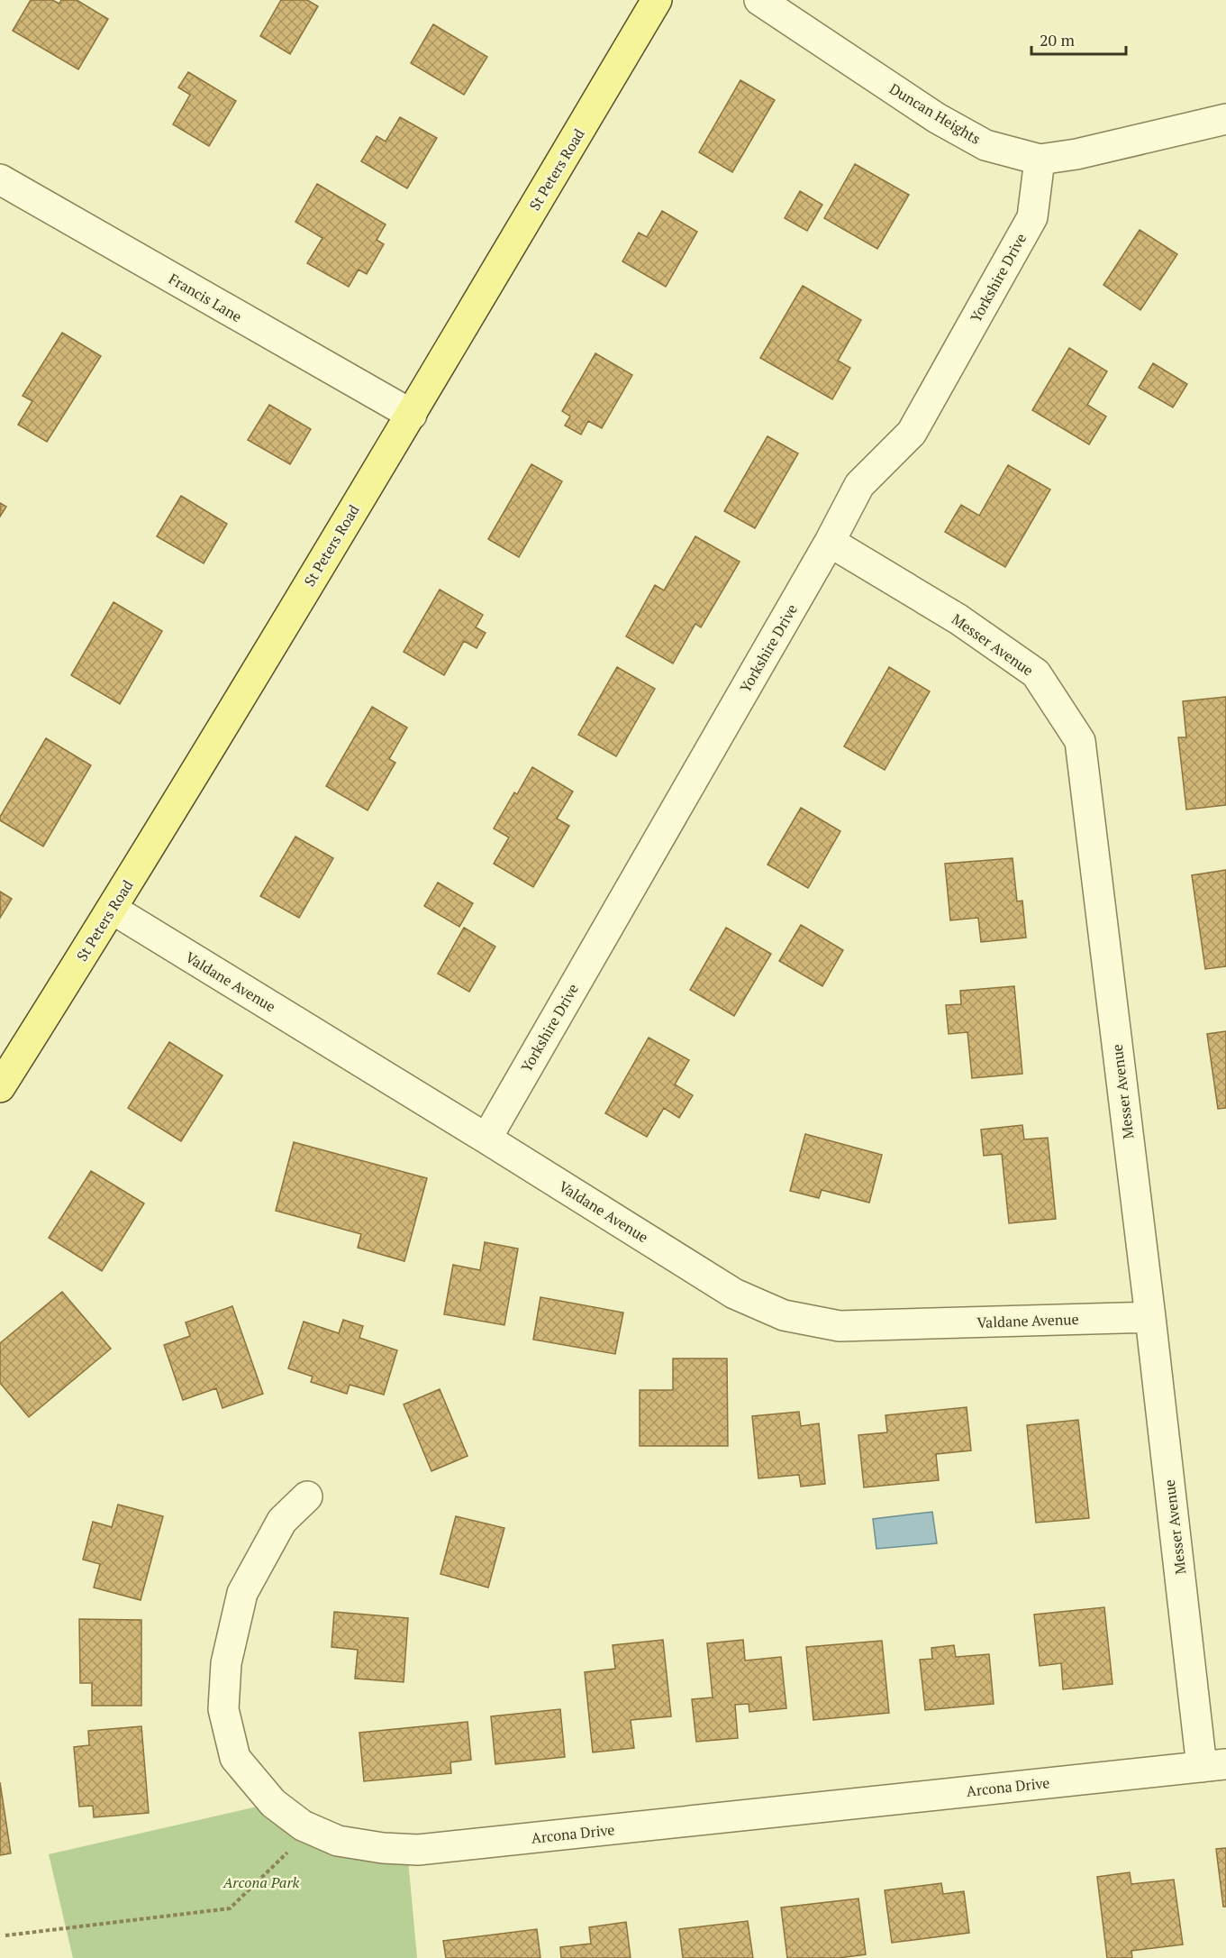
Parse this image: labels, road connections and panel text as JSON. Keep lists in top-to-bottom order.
{
  "streets": {
    "main road": ["St Peters Road"],
    "street": [
      "Duncan Heights",
      "Yorkshire Drive",
      "Francis Lane",
      "Messer Avenue",
      "Valdane Avenue",
      "Arcona Drive"
    ]
  },
  "crossings": [
    ["Duncan Heights", "Yorkshire Drive"],
    ["St Peters Road", "Francis Lane"],
    ["St Peters Road", "Valdane Avenue"],
    ["Yorkshire Drive", "Messer Avenue"],
    ["Yorkshire Drive", "Valdane Avenue"],
    ["Messer Avenue", "Valdane Avenue"],
    ["Messer Avenue", "Arcona Drive"]
  ],
  "parks": ["Arcona Park"],
  "scale_bar": "20 m"
}
